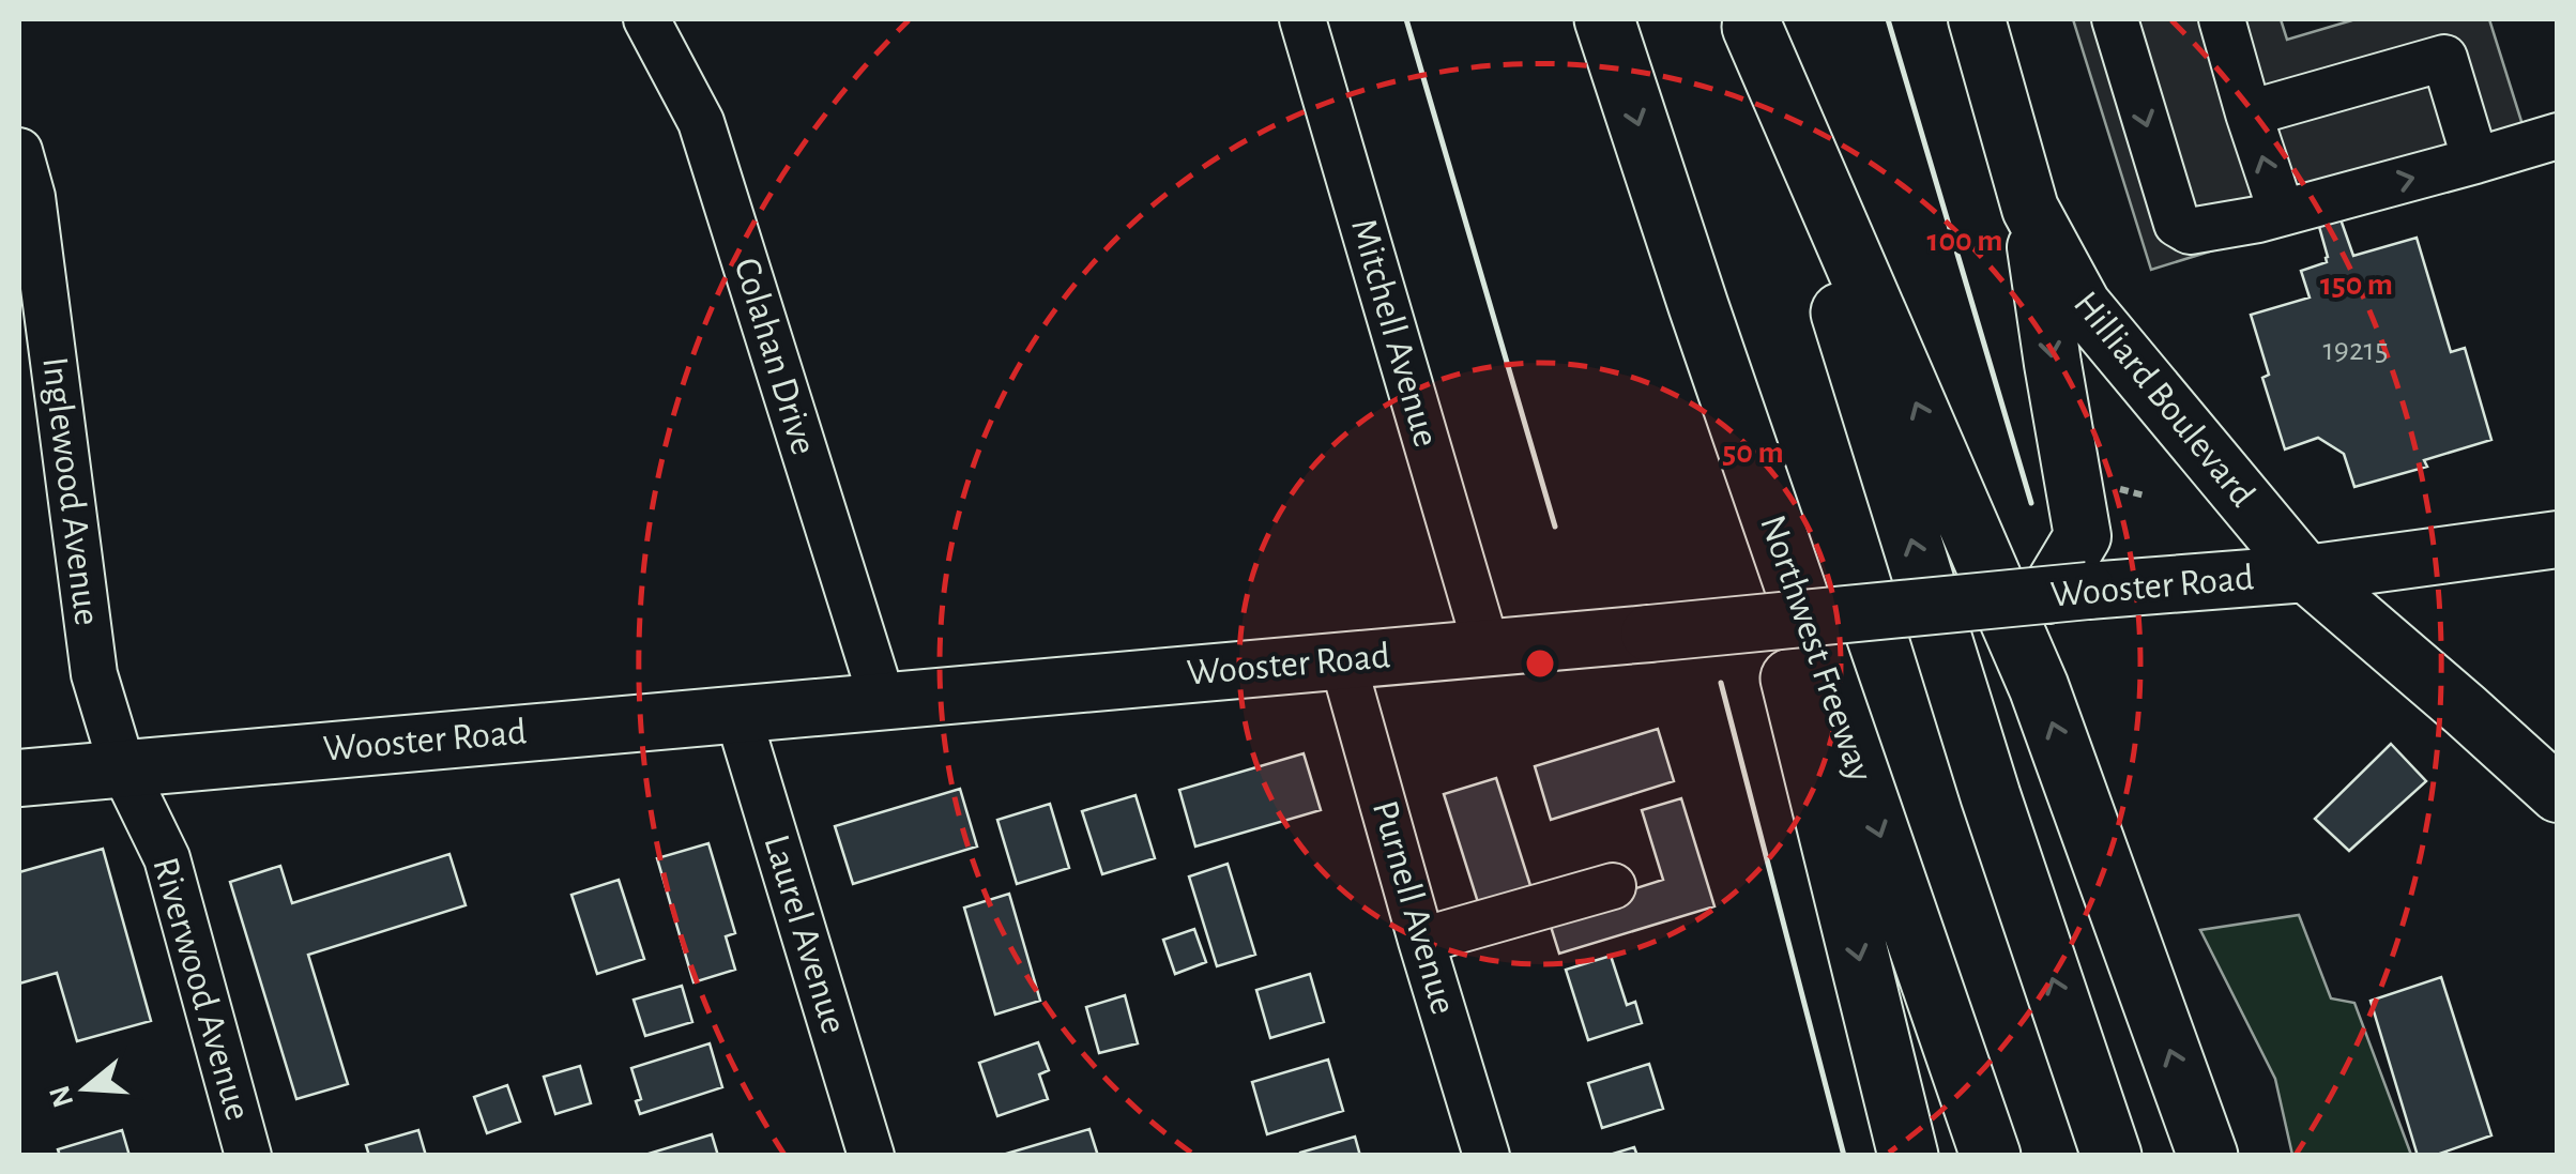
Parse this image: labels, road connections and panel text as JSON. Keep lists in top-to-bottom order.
{
  "streets": {
    "highway": ["Northwest Freeway"],
    "main road": ["Hilliard Boulevard", "Wooster Road"],
    "street": [
      "Mitchell Avenue",
      "Colahan Drive",
      "Inglewood Avenue",
      "Purnell Avenue",
      "Laurel Avenue",
      "Riverwood Avenue"
    ]
  },
  "crossings": [
    ["Mitchell Avenue", "Wooster Road"],
    ["Colahan Drive", "Wooster Road"],
    ["Hilliard Boulevard", "Wooster Road"],
    ["Inglewood Avenue", "Wooster Road"],
    ["Inglewood Avenue", "Riverwood Avenue"],
    ["Wooster Road", "Purnell Avenue"],
    ["Wooster Road", "Laurel Avenue"],
    ["Wooster Road", "Riverwood Avenue"]
  ],
  "house_numbers": ["19215"],
  "north": "left",
  "rings": ["100 m", "150 m", "50 m"]
}
